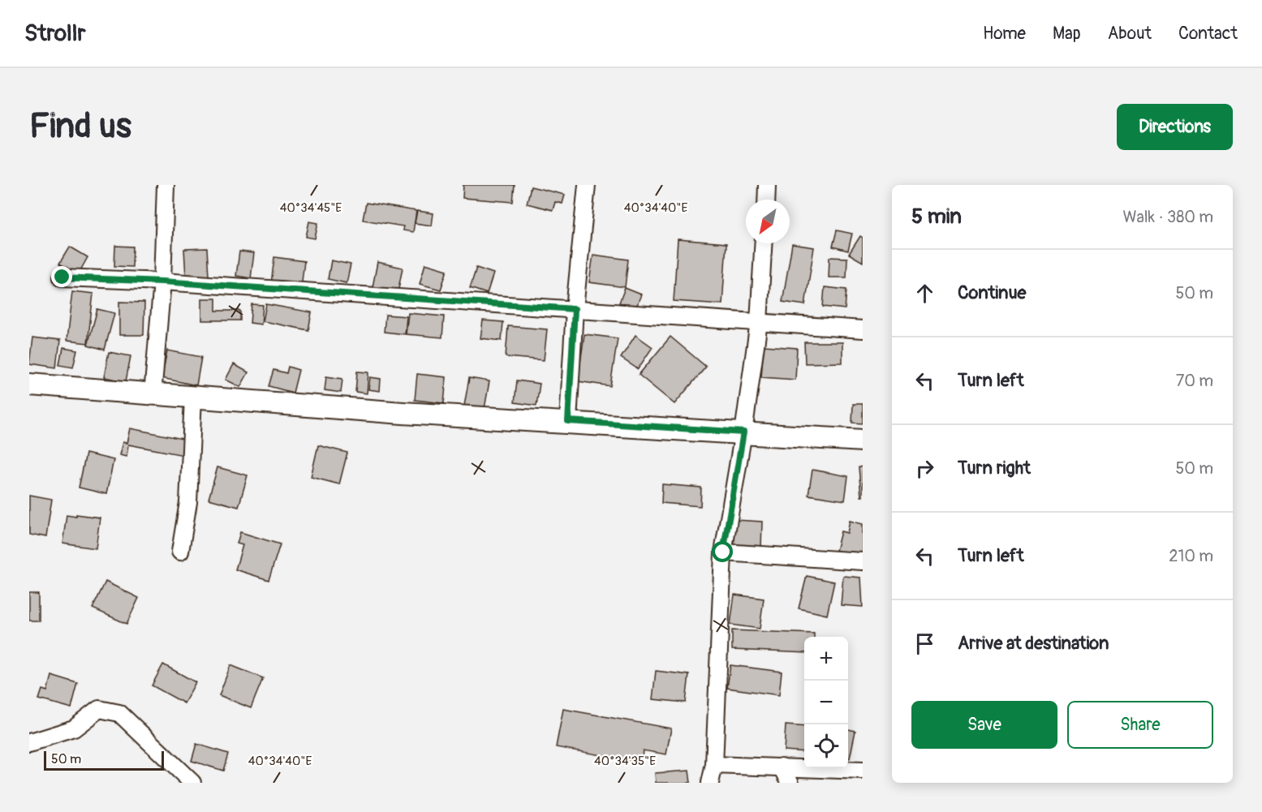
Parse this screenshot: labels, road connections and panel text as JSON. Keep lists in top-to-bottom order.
{
  "scale_bar": "50 m",
  "north": "bottom left",
  "page": {
    "header": "Strollr",
    "nav": [
      "Home",
      "Map",
      "About",
      "Contact"
    ],
    "buttons": [
      "Directions",
      ["Save", "Share"]
    ],
    "title": "Find us",
    "heading": ["5 min", "Walk · 380 m"],
    "list": [
      ["Continue", "50 m"],
      ["Turn left", "70 m"],
      ["Turn right", "50 m"],
      ["Turn left", "210 m"],
      "Arrive at destination"
    ],
    "map_buttons": ["+", "−"],
    "scale": "50 m"
  },
  "coordinates": ["40°34'45\"E", "40°34'40\"E", "40°34'35\"E"]
}
